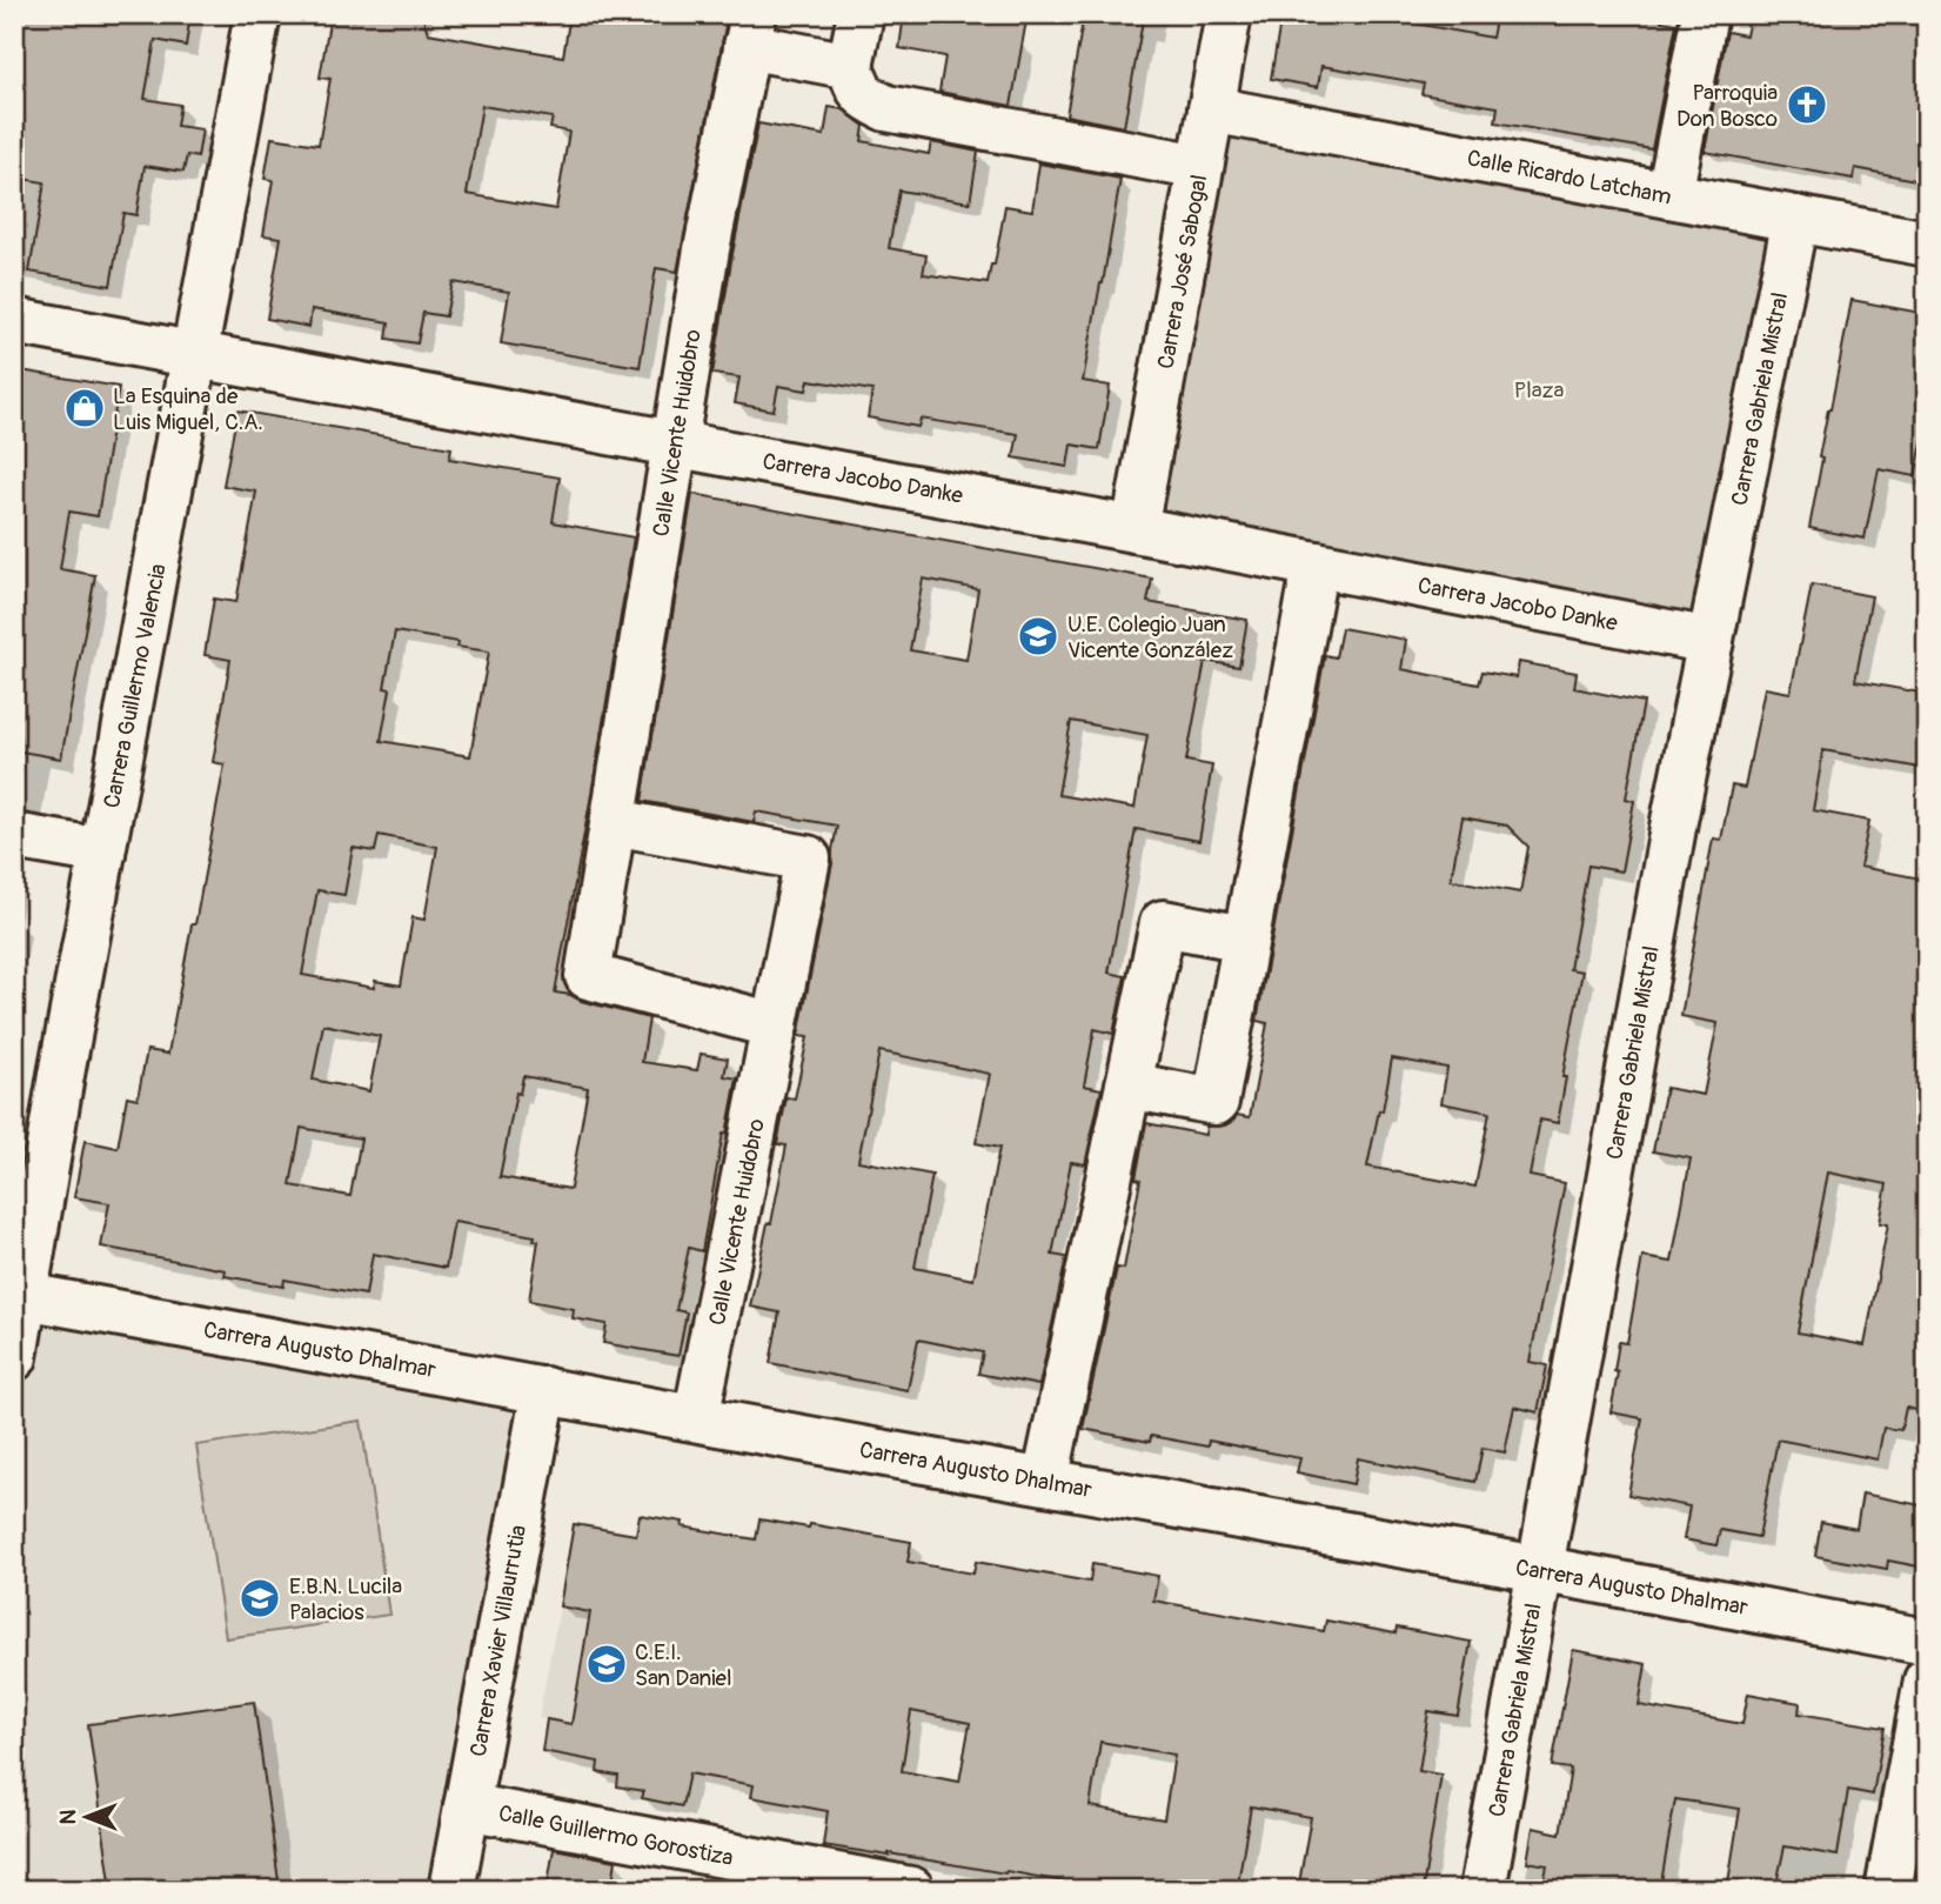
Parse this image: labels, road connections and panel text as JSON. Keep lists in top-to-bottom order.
{
  "streets": {
    "street": [
      "Calle Ricardo Latcham",
      "Carrera José Sabogal",
      "Carrera Gabriela Mistral",
      "Calle Vicente Huidobro",
      "Carrera Jacobo Danke",
      "Carrera Guillermo Valencia",
      "Carrera Augusto Dhalmar",
      "Carrera Xavier Villaurrutia",
      "Calle Guillermo Gorostiza"
    ]
  },
  "crossings": [
    ["Calle Ricardo Latcham", "Carrera José Sabogal"],
    ["Calle Ricardo Latcham", "Carrera Gabriela Mistral"],
    ["Carrera José Sabogal", "Carrera Jacobo Danke"],
    ["Carrera Gabriela Mistral", "Carrera Jacobo Danke"],
    ["Carrera Gabriela Mistral", "Carrera Augusto Dhalmar"],
    ["Calle Vicente Huidobro", "Carrera Jacobo Danke"],
    ["Calle Vicente Huidobro", "Carrera Augusto Dhalmar"],
    ["Carrera Jacobo Danke", "Carrera Guillermo Valencia"],
    ["Carrera Guillermo Valencia", "Carrera Augusto Dhalmar"],
    ["Carrera Augusto Dhalmar", "Carrera Xavier Villaurrutia"],
    ["Carrera Xavier Villaurrutia", "Calle Guillermo Gorostiza"]
  ],
  "parks": ["Plaza"],
  "places": {
    "church": ["Parroquia Don Bosco"],
    "shop": ["La Esquina de Luis Miguel, C.A."],
    "school or university": ["U.E. Colegio Juan Vicente González", "E.B.N. Lucila Palacios", "C.E.I. San Daniel"]
  },
  "north": "left"
}
